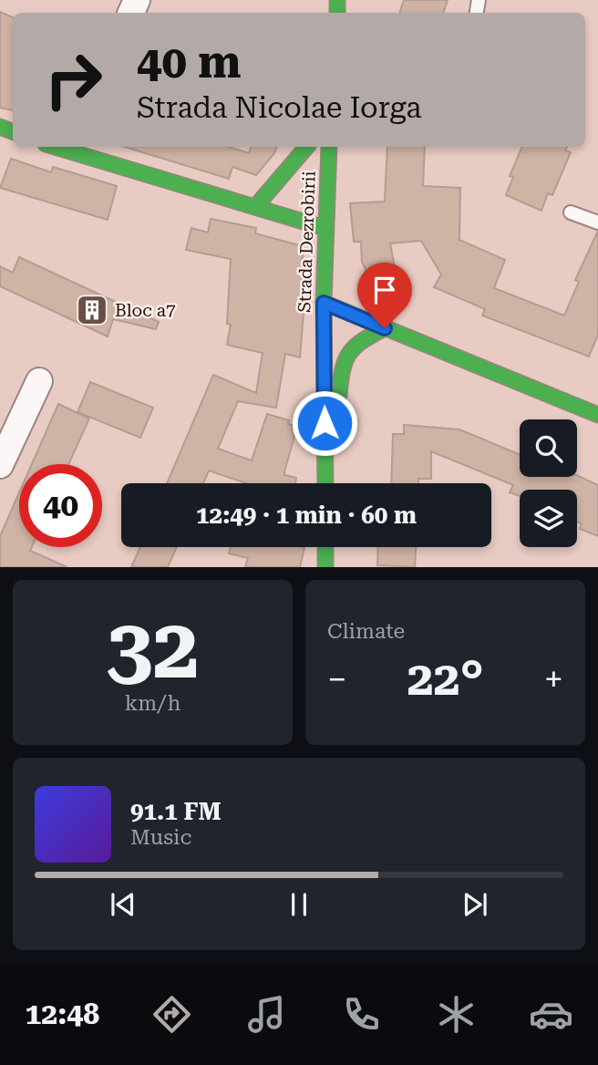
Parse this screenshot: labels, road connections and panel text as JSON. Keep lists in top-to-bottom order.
{
  "streets": {
    "street": ["Strada Dezrobirii"]
  },
  "places": {
    "building": ["Bloc a7"]
  },
  "page": {
    "turn": ["40 m", "Strada Nicolae Iorga"],
    "limit": "40",
    "trip": "12:49 · 1 min · 60 m",
    "tile": [
      ["32", "km/h"],
      "Climate"
    ],
    "heat": ["−", "22°", "+"],
    "song": ["91.1 FM", "Music"],
    "tabs": "12:48"
  }
}
